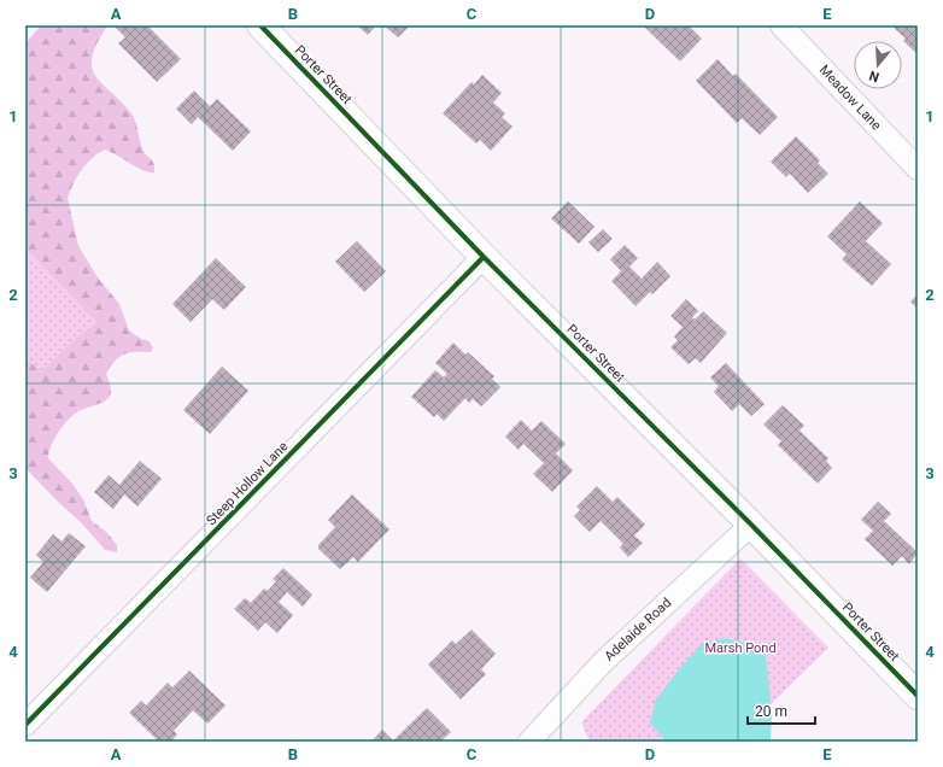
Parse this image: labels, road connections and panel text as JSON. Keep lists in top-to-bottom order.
{
  "streets": {
    "street": [
      "Porter Street",
      "Meadow Lane",
      "Steep Hollow Lane",
      "Adelaide Road"
    ]
  },
  "crossings": [
    ["Porter Street", "Steep Hollow Lane"],
    ["Porter Street", "Adelaide Road"]
  ],
  "parks": ["Marsh Pond"],
  "scale_bar": "20 m",
  "north": "bottom",
  "grid": {
    "columns": [
      "A",
      "B",
      "C",
      "D",
      "E"
    ],
    "rows": [
      "1",
      "2",
      "3",
      "4"
    ]
  }
}
